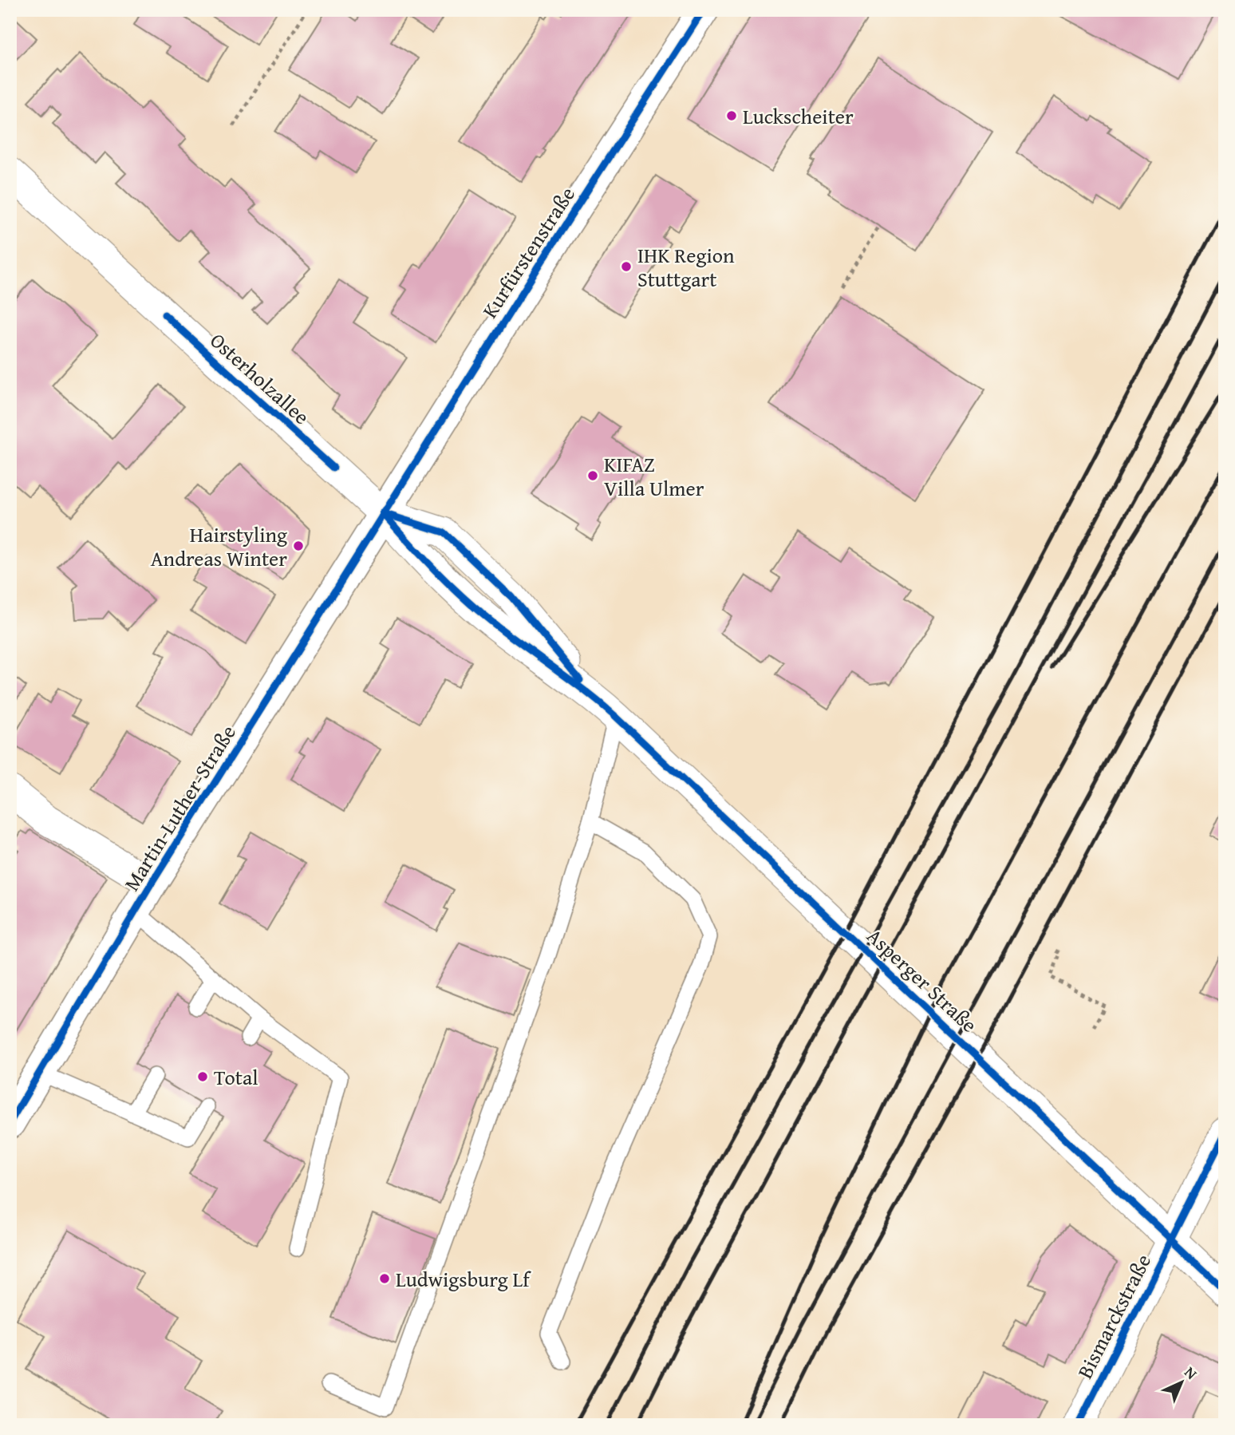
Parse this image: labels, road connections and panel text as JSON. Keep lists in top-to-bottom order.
{
  "streets": {
    "street": [
      "Kurfürstenstraße",
      "Osterholzallee",
      "Martin-Luther-Straße",
      "Asperger Straße",
      "Bismarckstraße"
    ]
  },
  "crossings": [
    ["Kurfürstenstraße", "Osterholzallee"],
    ["Kurfürstenstraße", "Martin-Luther-Straße"],
    ["Kurfürstenstraße", "Asperger Straße"],
    ["Osterholzallee", "Martin-Luther-Straße"],
    ["Osterholzallee", "Asperger Straße"],
    ["Martin-Luther-Straße", "Asperger Straße"],
    ["Asperger Straße", "Bismarckstraße"]
  ],
  "places": [
    "Luckscheiter",
    "IHK Region Stuttgart",
    "KIFAZ Villa Ulmer",
    "Hairstyling Andreas Winter",
    "Total",
    "Ludwigsburg Lf"
  ],
  "north": "top right"
}
